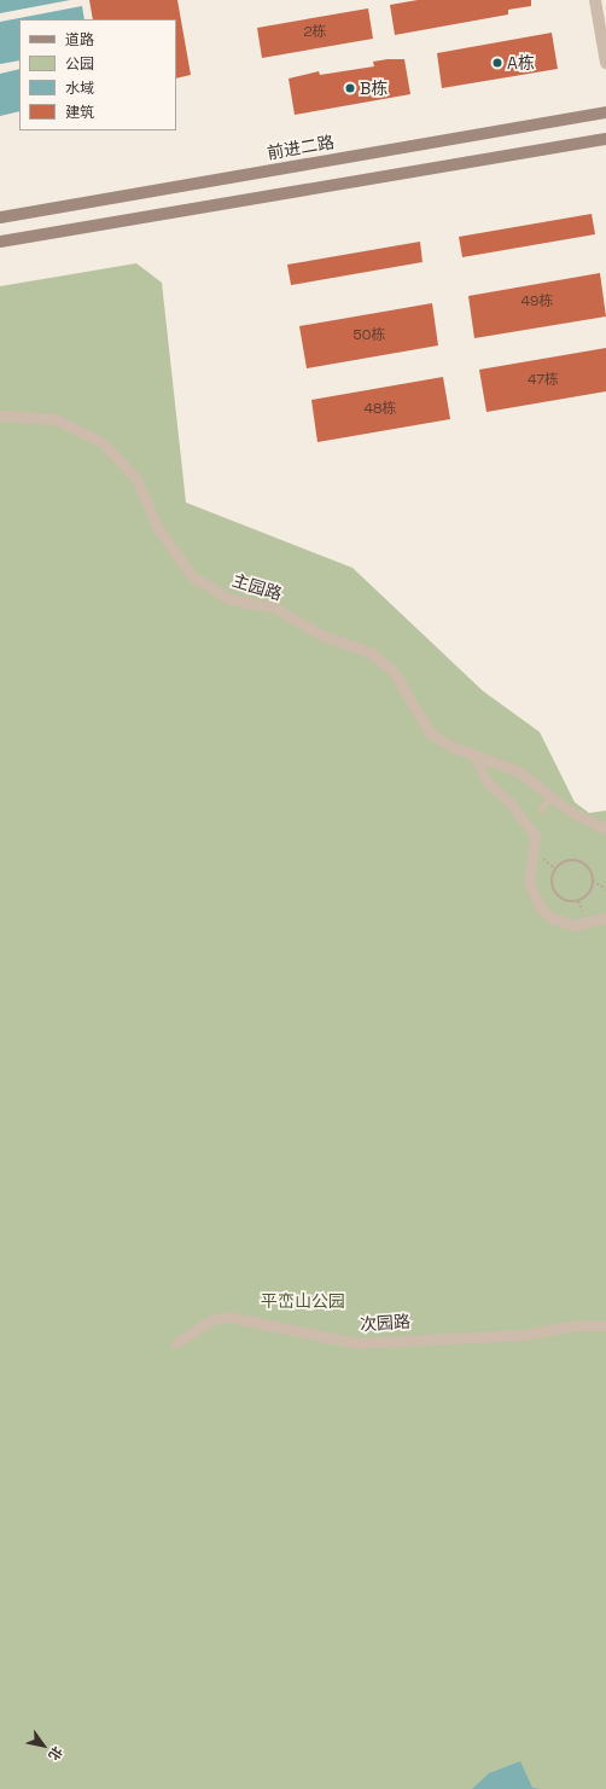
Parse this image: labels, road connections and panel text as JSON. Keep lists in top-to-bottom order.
{
  "streets": {
    "main road": ["前进二路"],
    "street": ["主园路", "次园路"]
  },
  "parks": ["平峦山公园"],
  "places": ["A栋", "B栋"],
  "house_numbers": [
    "2栋",
    "49栋",
    "50栋",
    "47栋",
    "48栋"
  ],
  "legend": [
    "道路",
    "公园",
    "水域",
    "建筑"
  ],
  "north": "bottom right"
}
